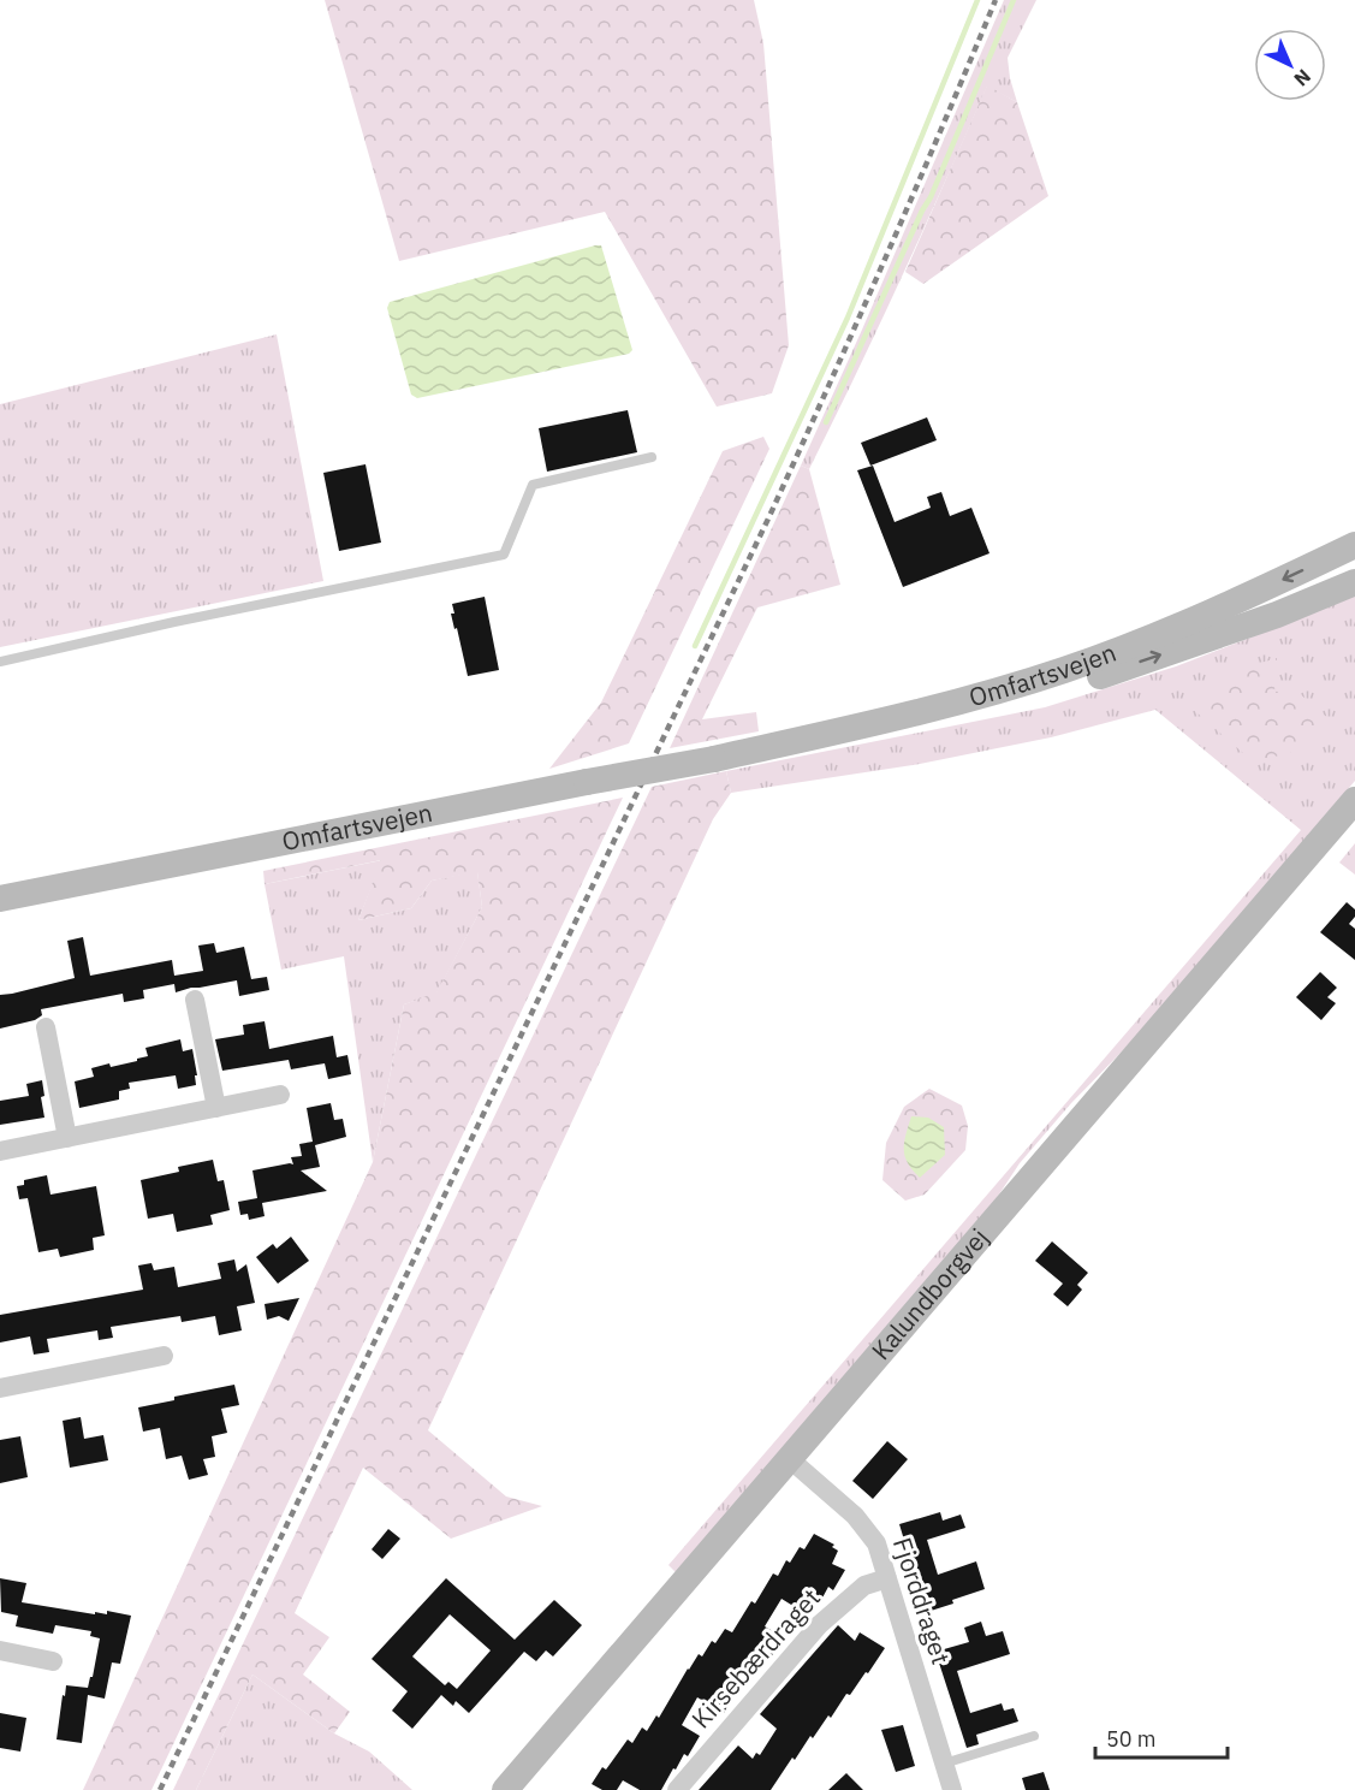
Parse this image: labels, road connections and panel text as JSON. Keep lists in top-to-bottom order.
{
  "streets": {
    "main road": ["Omfartsvejen", "Kalundborgvej"],
    "street": ["Fjorddraget", "Kirsebærdraget"]
  },
  "crossings": [
    ["Kalundborgvej", "Fjorddraget"],
    ["Fjorddraget", "Kirsebærdraget"]
  ],
  "scale_bar": "50 m",
  "north": "bottom right"
}
